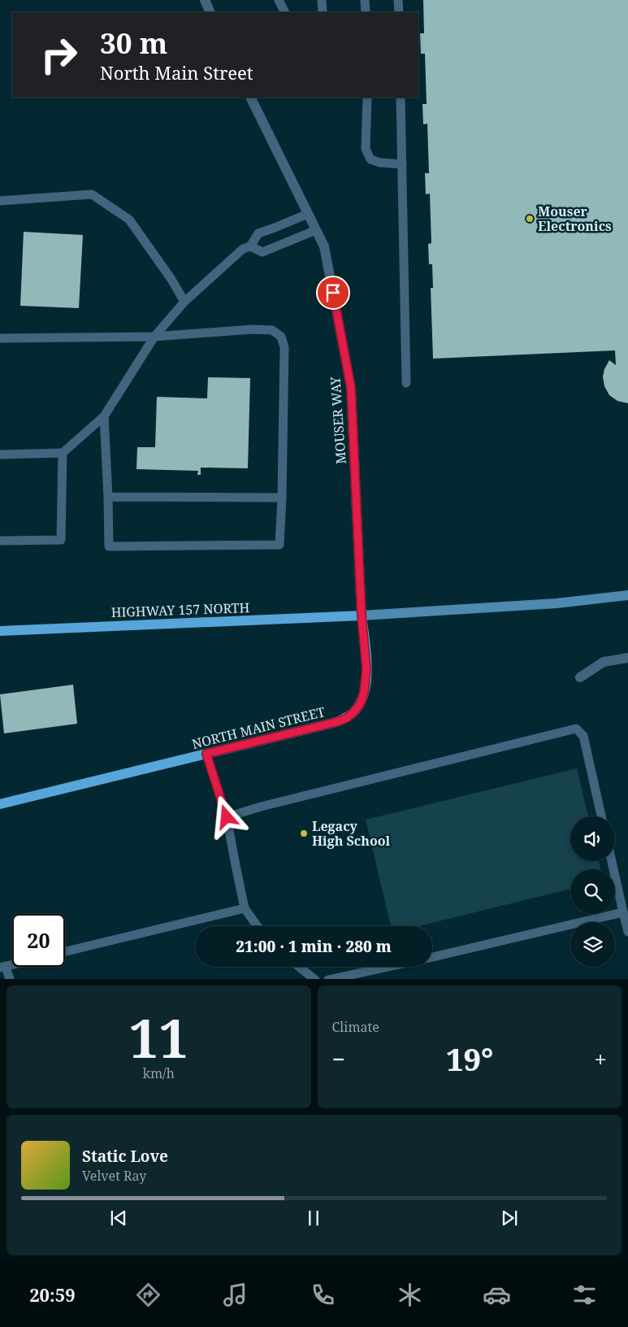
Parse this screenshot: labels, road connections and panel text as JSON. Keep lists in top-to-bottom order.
{
  "streets": {
    "main road": ["HIGHWAY 157 NORTH", "NORTH MAIN STREET"],
    "street": ["MOUSER WAY"]
  },
  "crossings": [
    ["MOUSER WAY", "HIGHWAY 157 NORTH"],
    ["MOUSER WAY", "NORTH MAIN STREET"],
    ["HIGHWAY 157 NORTH", "NORTH MAIN STREET"]
  ],
  "places": ["Mouser Electronics", "Legacy High School"],
  "page": {
    "turn": ["30 m", "North Main Street"],
    "limit": "20",
    "trip": "21:00 · 1 min · 280 m",
    "tile": [
      ["11", "km/h"],
      "Climate"
    ],
    "heat": ["−", "19°", "+"],
    "song": ["Static Love", "Velvet Ray"],
    "tabs": "20:59"
  }
}
